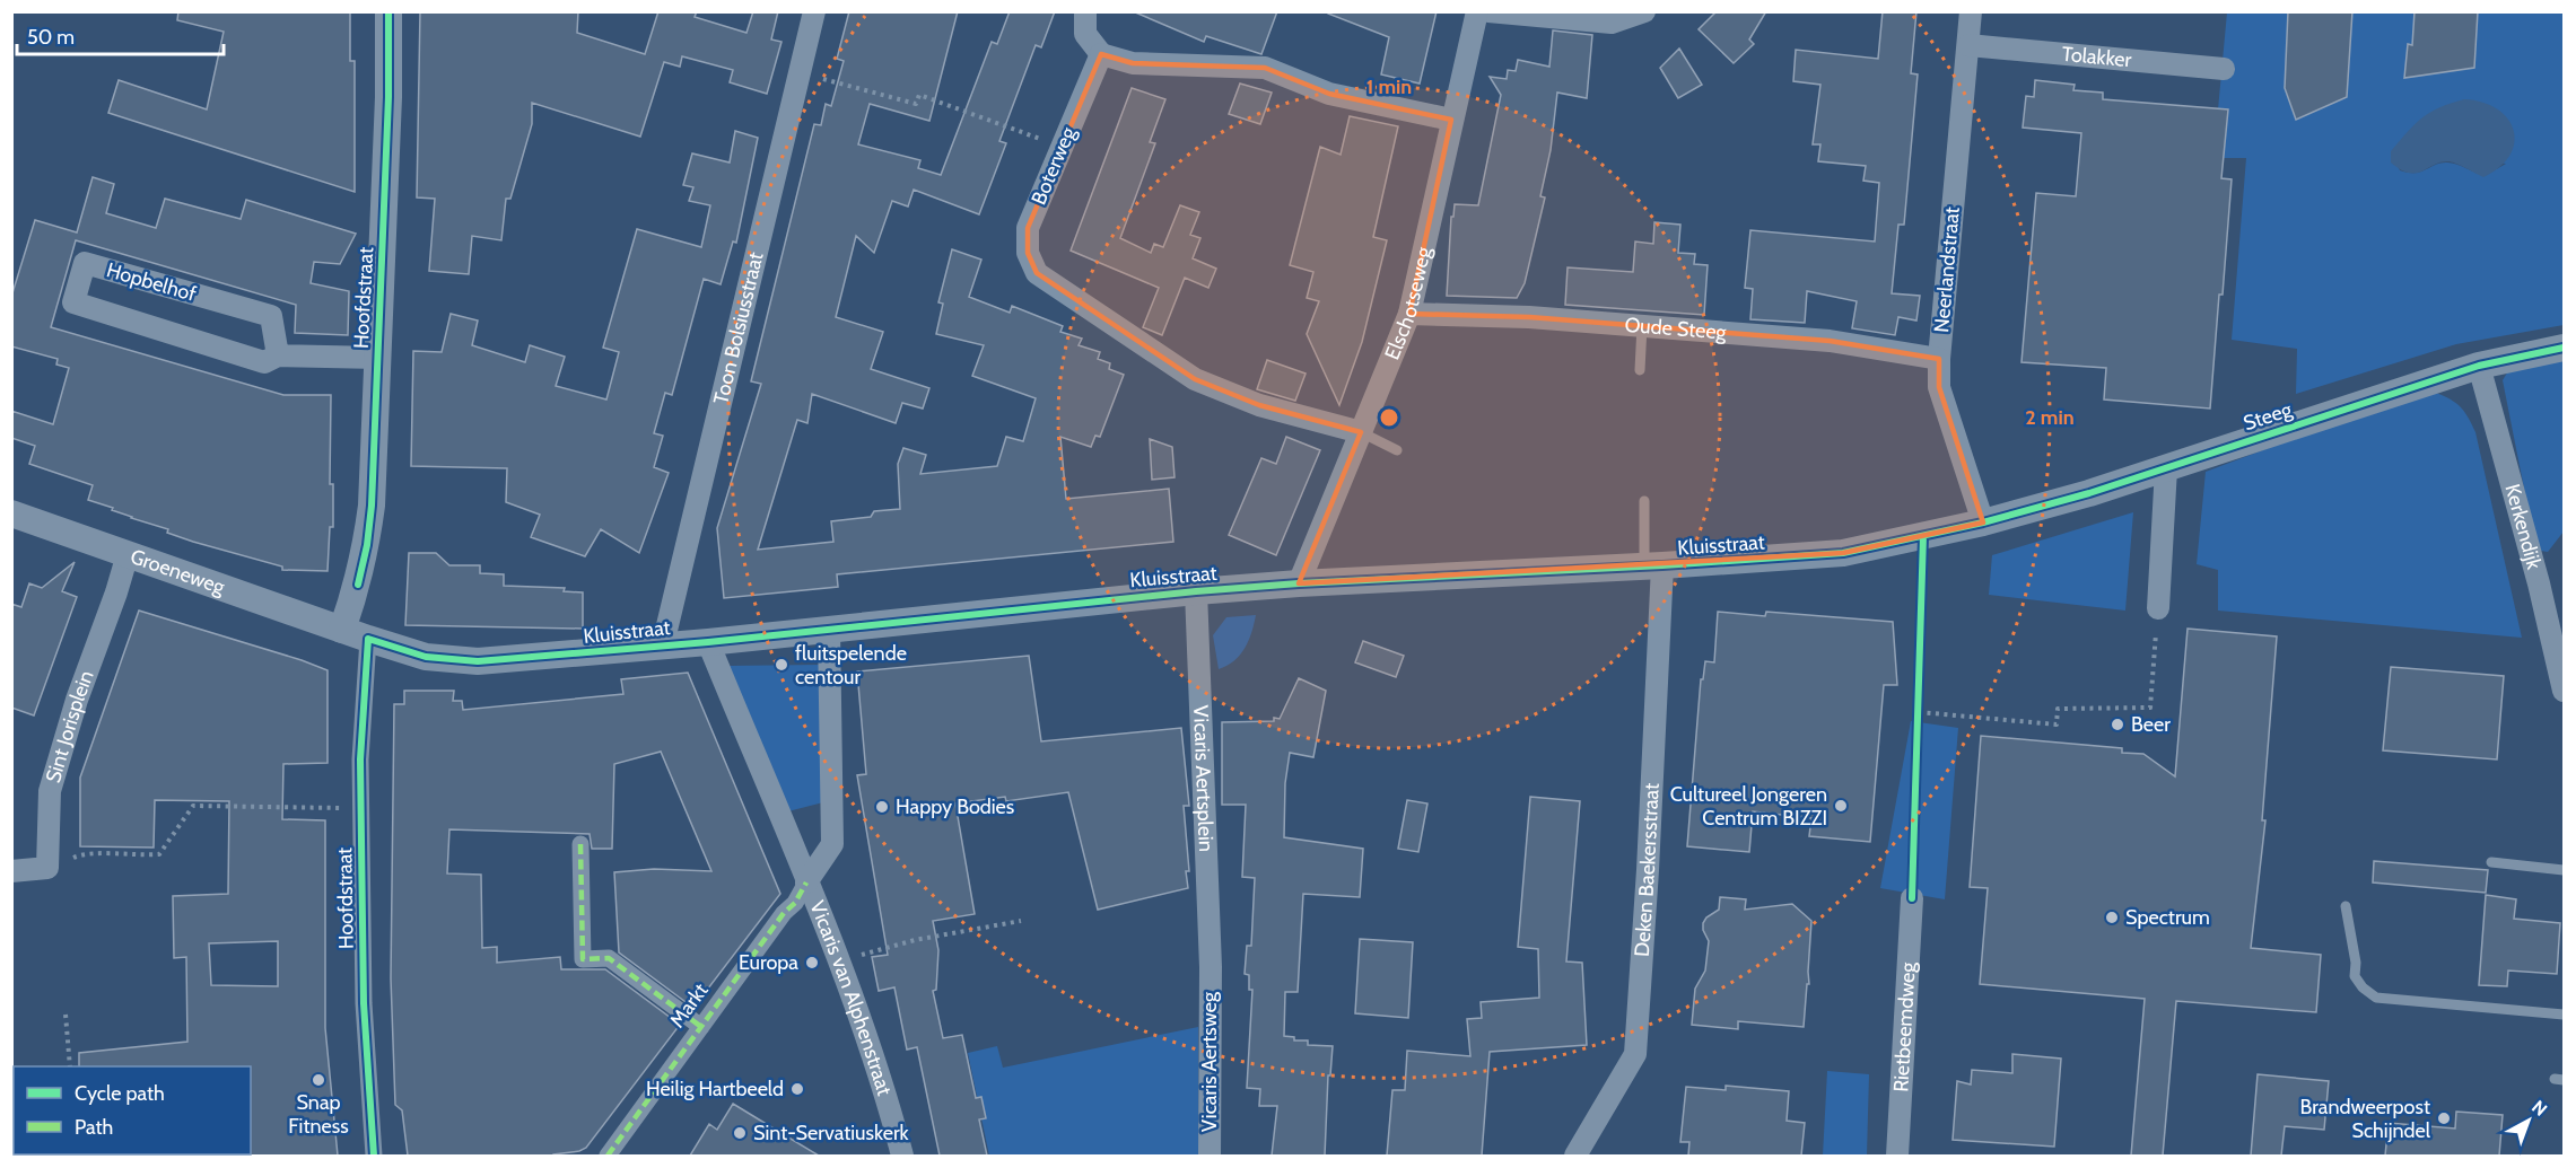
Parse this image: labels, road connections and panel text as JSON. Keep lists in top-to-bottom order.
{
  "streets": {
    "street": [
      "Tolakker",
      "Boterweg",
      "Neerlandstraat",
      "Hopbelhof",
      "Hoofdstraat",
      "Elschotseweg",
      "Toon Bolsiusstraat",
      "Oude Steeg",
      "Steeg",
      "Kerkendijk",
      "Kluisstraat",
      "Groeneweg",
      "Sint Jorisplein",
      "Vicaris Aertsplein",
      "Deken Baekersstraat",
      "Vicaris van Alphenstraat",
      "Markt",
      "Rietbeemdweg",
      "Vicaris Aertsweg"
    ]
  },
  "crossings": [
    ["Tolakker", "Neerlandstraat"],
    ["Boterweg", "Elschotseweg"],
    ["Neerlandstraat", "Oude Steeg"],
    ["Neerlandstraat", "Steeg"],
    ["Neerlandstraat", "Kluisstraat"],
    ["Hopbelhof", "Hoofdstraat"],
    ["Hoofdstraat", "Kluisstraat"],
    ["Hoofdstraat", "Groeneweg"],
    ["Elschotseweg", "Oude Steeg"],
    ["Elschotseweg", "Kluisstraat"],
    ["Toon Bolsiusstraat", "Kluisstraat"],
    ["Steeg", "Kerkendijk"],
    ["Steeg", "Kluisstraat"],
    ["Kluisstraat", "Groeneweg"],
    ["Kluisstraat", "Vicaris Aertsplein"],
    ["Kluisstraat", "Deken Baekersstraat"],
    ["Kluisstraat", "Vicaris van Alphenstraat"],
    ["Groeneweg", "Sint Jorisplein"],
    ["Vicaris Aertsplein", "Vicaris Aertsweg"],
    ["Vicaris van Alphenstraat", "Markt"]
  ],
  "places": [
    "fluitspelende centour",
    "Beer",
    "Cultureel Jongeren Centrum BIZZI",
    "Happy Bodies",
    "Spectrum",
    "Europa",
    "Snap Fitness",
    "Heilig Hartbeeld",
    "Brandweerpost Schijndel",
    "Sint-Servatiuskerk"
  ],
  "legend": ["Cycle path", "Path"],
  "scale_bar": "50 m",
  "north": "top right",
  "rings": ["1 min", "2 min"]
}
